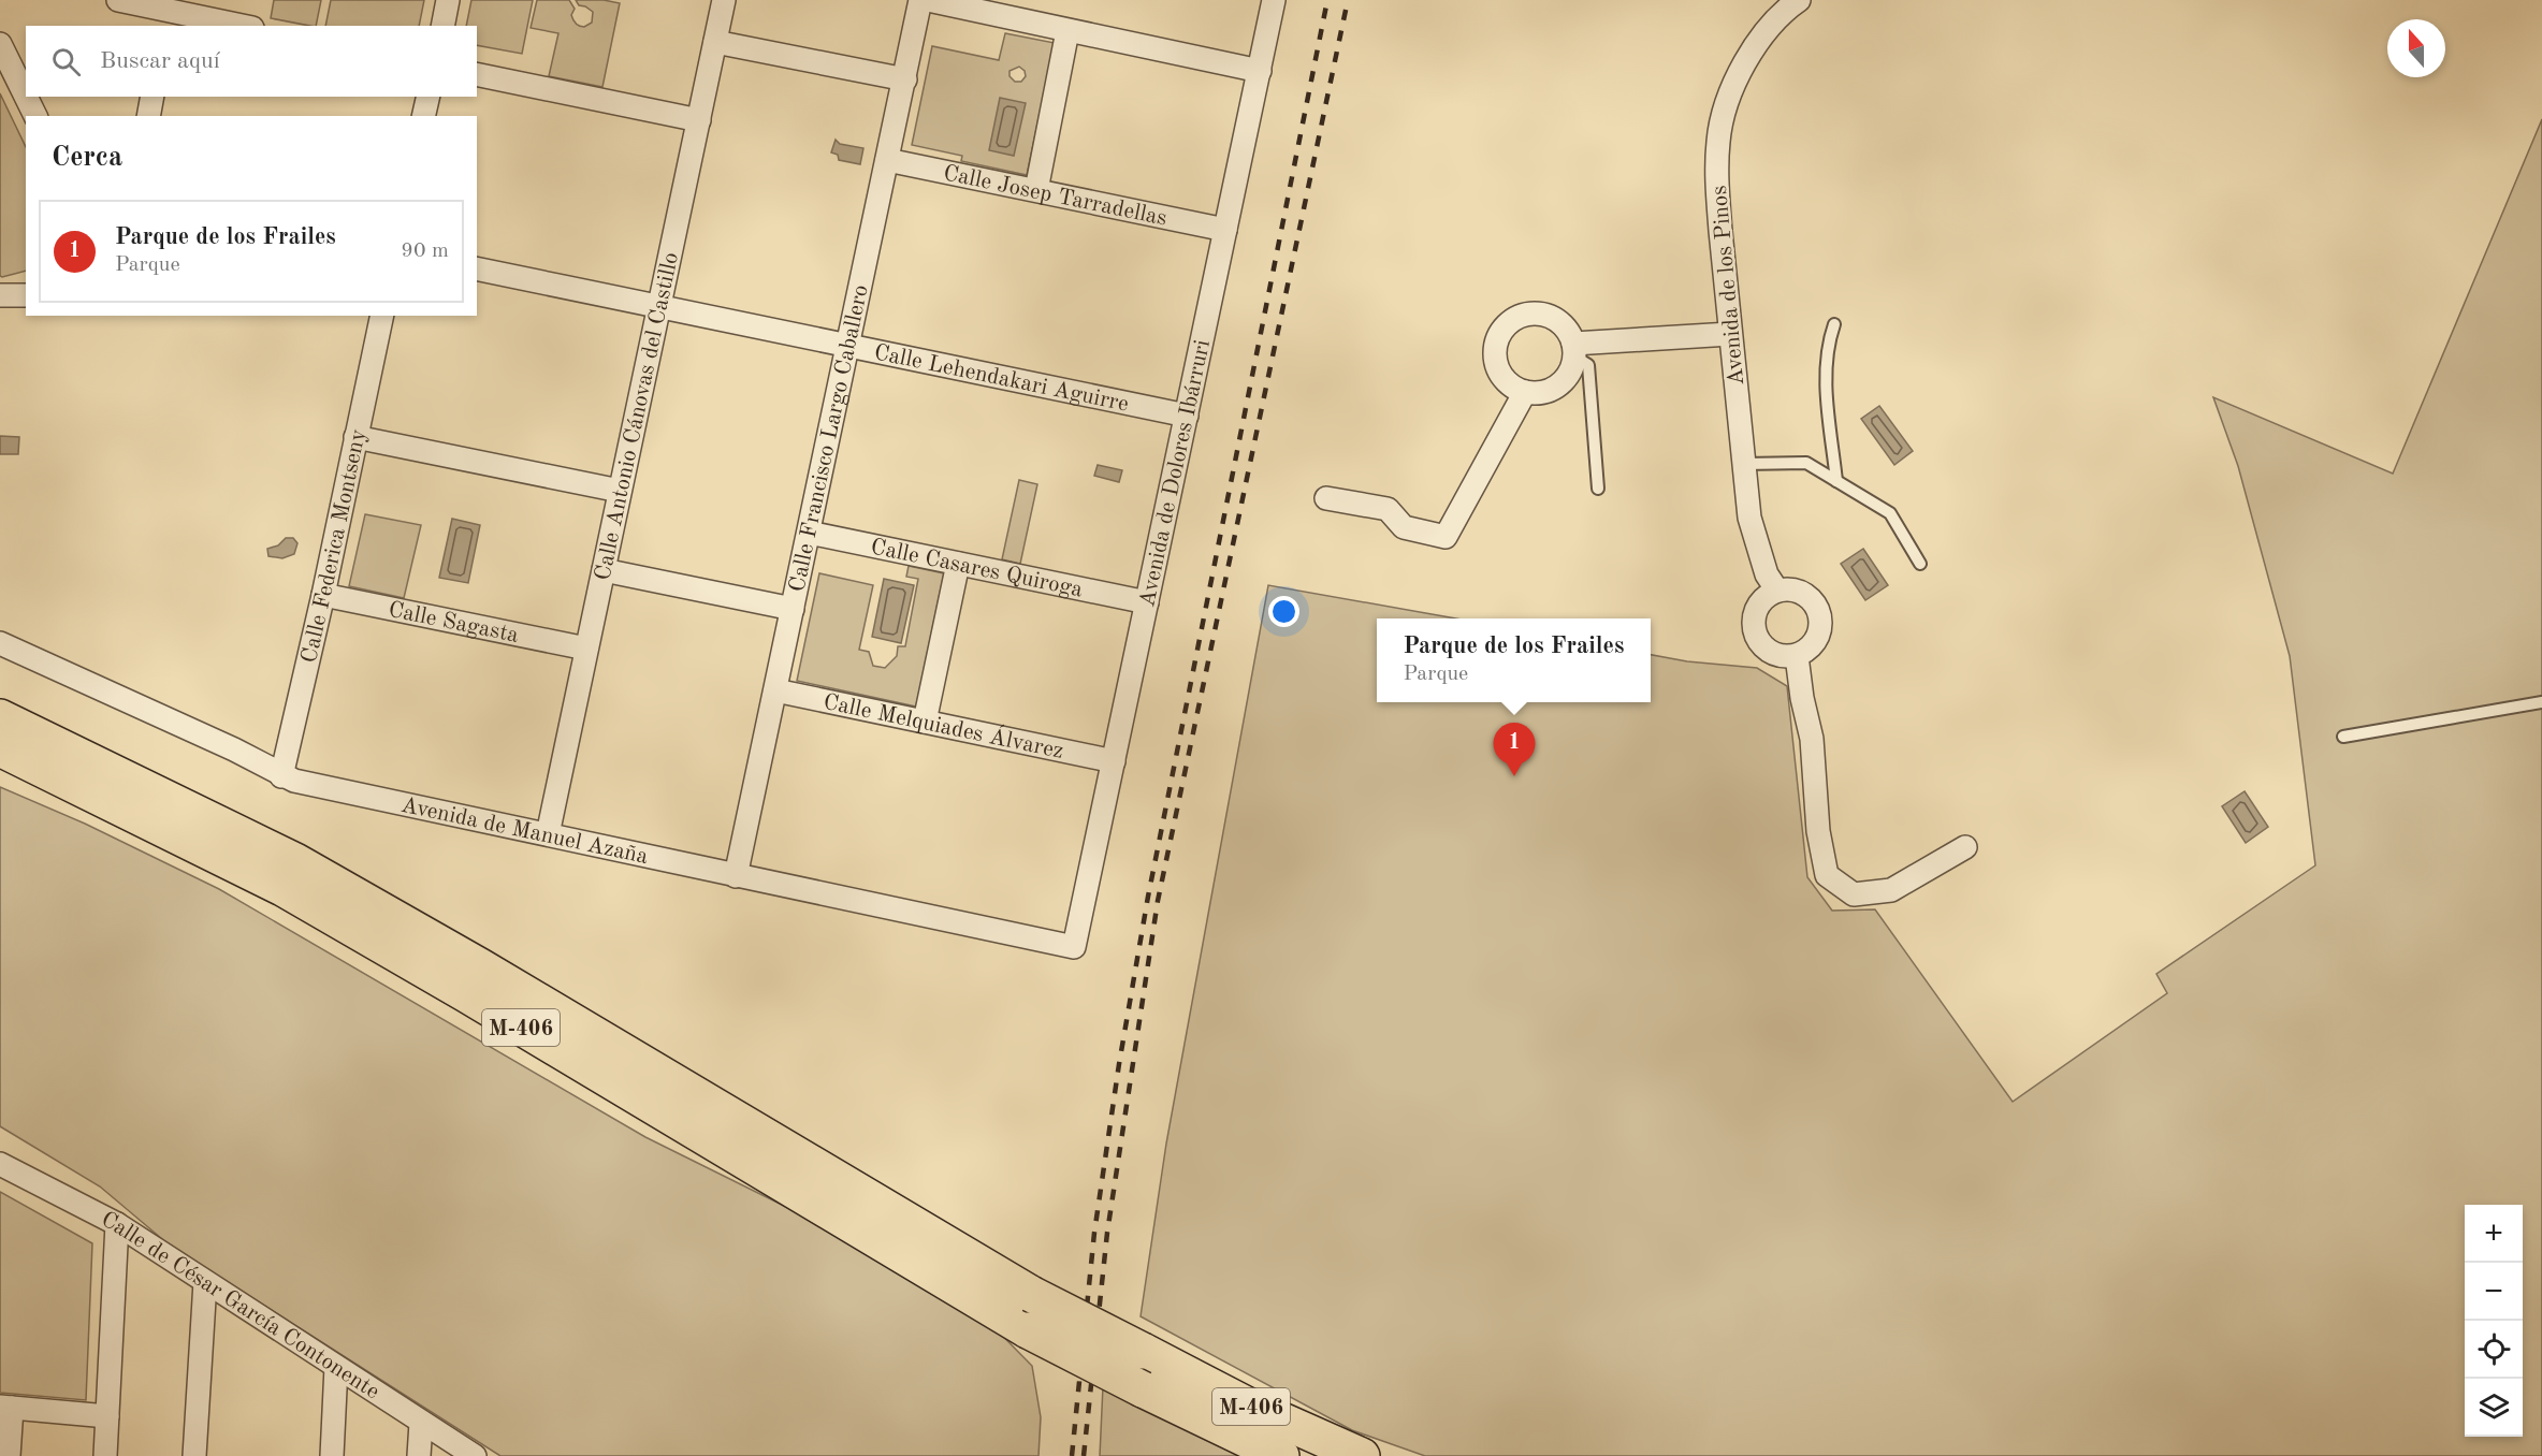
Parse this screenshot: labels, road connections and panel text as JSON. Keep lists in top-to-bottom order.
{
  "streets": {
    "highway": ["M-406"],
    "street": [
      "Calle Josep Tarradellas",
      "Avenida de los Pinos",
      "Calle Lehendakari Aguirre",
      "Calle Antonio Cánovas del Castillo",
      "Calle Francisco Largo Caballero",
      "Avenida de Dolores Ibárruri",
      "Calle Federica Montseny",
      "Calle Casares Quiroga",
      "Calle Sagasta",
      "Calle Melquiades Álvarez",
      "Avenida de Manuel Azaña",
      "Calle de César García Contonente"
    ]
  },
  "crossings": [
    ["Calle Josep Tarradellas", "Calle Francisco Largo Caballero"],
    ["Calle Josep Tarradellas", "Avenida de Dolores Ibárruri"],
    ["Calle Lehendakari Aguirre", "Calle Antonio Cánovas del Castillo"],
    ["Calle Lehendakari Aguirre", "Calle Francisco Largo Caballero"],
    ["Calle Lehendakari Aguirre", "Avenida de Dolores Ibárruri"],
    ["Calle Antonio Cánovas del Castillo", "Calle Sagasta"],
    ["Calle Antonio Cánovas del Castillo", "Avenida de Manuel Azaña"],
    ["Calle Francisco Largo Caballero", "Calle Casares Quiroga"],
    ["Calle Francisco Largo Caballero", "Calle Melquiades Álvarez"],
    ["Calle Francisco Largo Caballero", "Avenida de Manuel Azaña"],
    ["Avenida de Dolores Ibárruri", "Calle Casares Quiroga"],
    ["Avenida de Dolores Ibárruri", "Calle Melquiades Álvarez"],
    ["Avenida de Dolores Ibárruri", "Avenida de Manuel Azaña"],
    ["Calle Federica Montseny", "Calle Sagasta"],
    ["Calle Federica Montseny", "Avenida de Manuel Azaña"]
  ],
  "north": "top",
  "page": {
    "search": "Buscar aquí",
    "heading": "Cerca",
    "list": [
      {
        "mark": "1",
        "name": "Parque de los Frailes",
        "note": "Parque",
        "value": "90 m"
      }
    ],
    "popup": ["Parque de los Frailes", "Parque"],
    "pins": "1",
    "map_buttons": ["+", "−"]
  }
}
